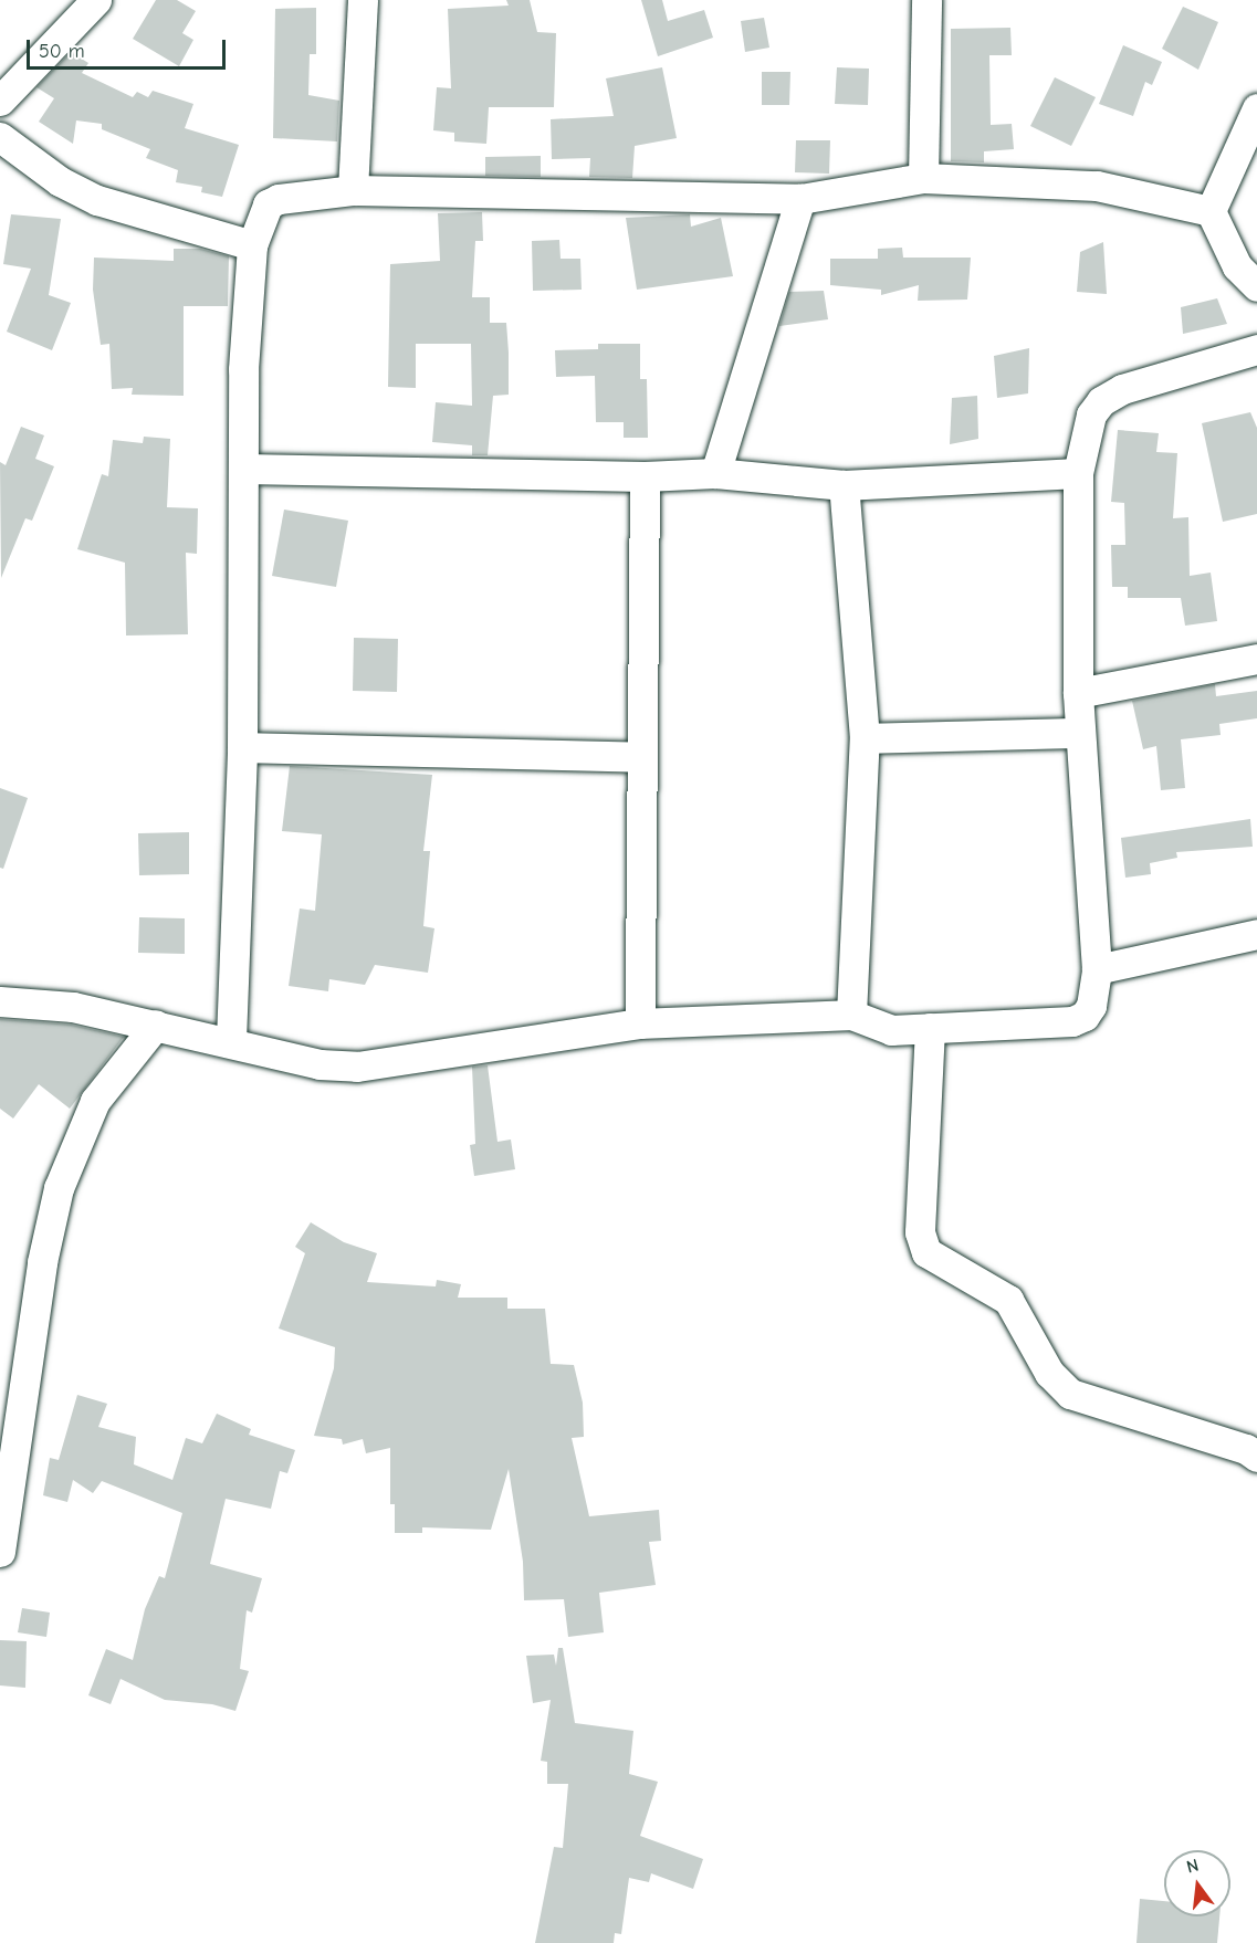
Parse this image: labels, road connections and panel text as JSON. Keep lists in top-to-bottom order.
{
  "scale_bar": "50 m",
  "north": "top"
}
